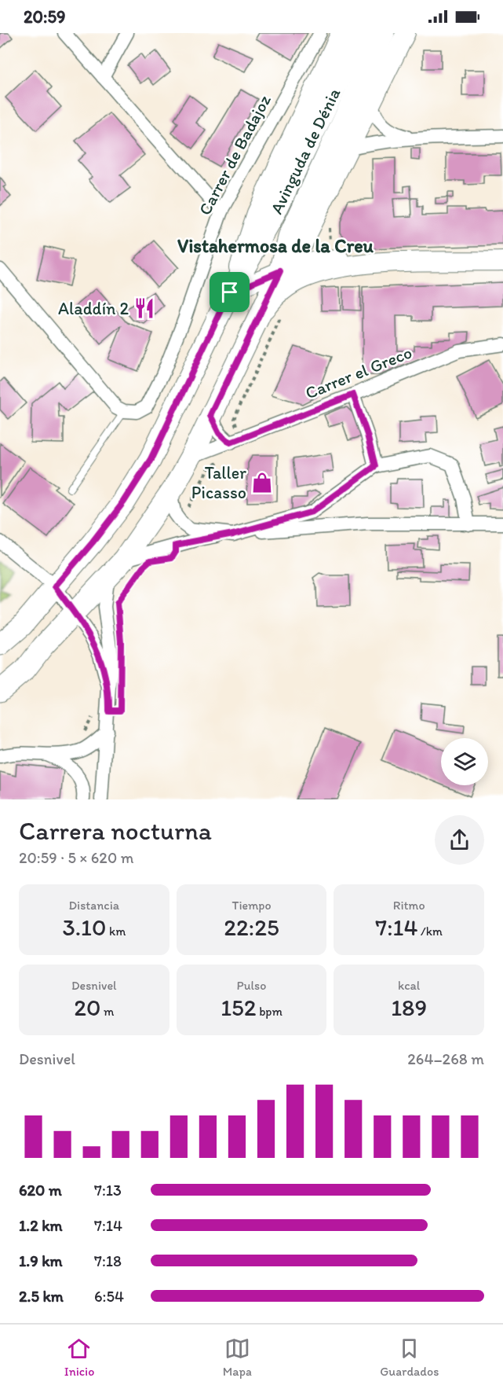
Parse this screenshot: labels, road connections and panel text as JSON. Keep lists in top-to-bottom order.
{
  "streets": {
    "main road": ["Avinguda de Dénia"],
    "street": ["Carrer de Badajoz", "Carrer el Greco"]
  },
  "crossings": [
    ["Avinguda de Dénia", "Carrer el Greco"]
  ],
  "districts": ["Vistahermosa de la Creu"],
  "places": {
    "restaurant": ["Aladdín 2"],
    "shop": ["Taller Picasso"]
  },
  "page": {
    "status": "20:59",
    "heading": ["Carrera nocturna", "20:59 · 5 × 620 m"],
    "stats": [
      ["Distancia", "3.10 km"],
      ["Tiempo", "22:25"],
      ["Ritmo", "7:14 /km"],
      ["Desnivel", "20 m"],
      ["Pulso", "152 bpm"],
      ["kcal", "189"]
    ],
    "chart": ["Desnivel", "264–268 m"],
    "list": [
      {
        "name": "620 m",
        "note": "7:13"
      },
      {
        "name": "1.2 km",
        "note": "7:14"
      },
      {
        "name": "1.9 km",
        "note": "7:18"
      },
      {
        "name": "2.5 km",
        "note": "6:54"
      }
    ],
    "tabs": ["Inicio", "Mapa", "Guardados"]
  }
}
